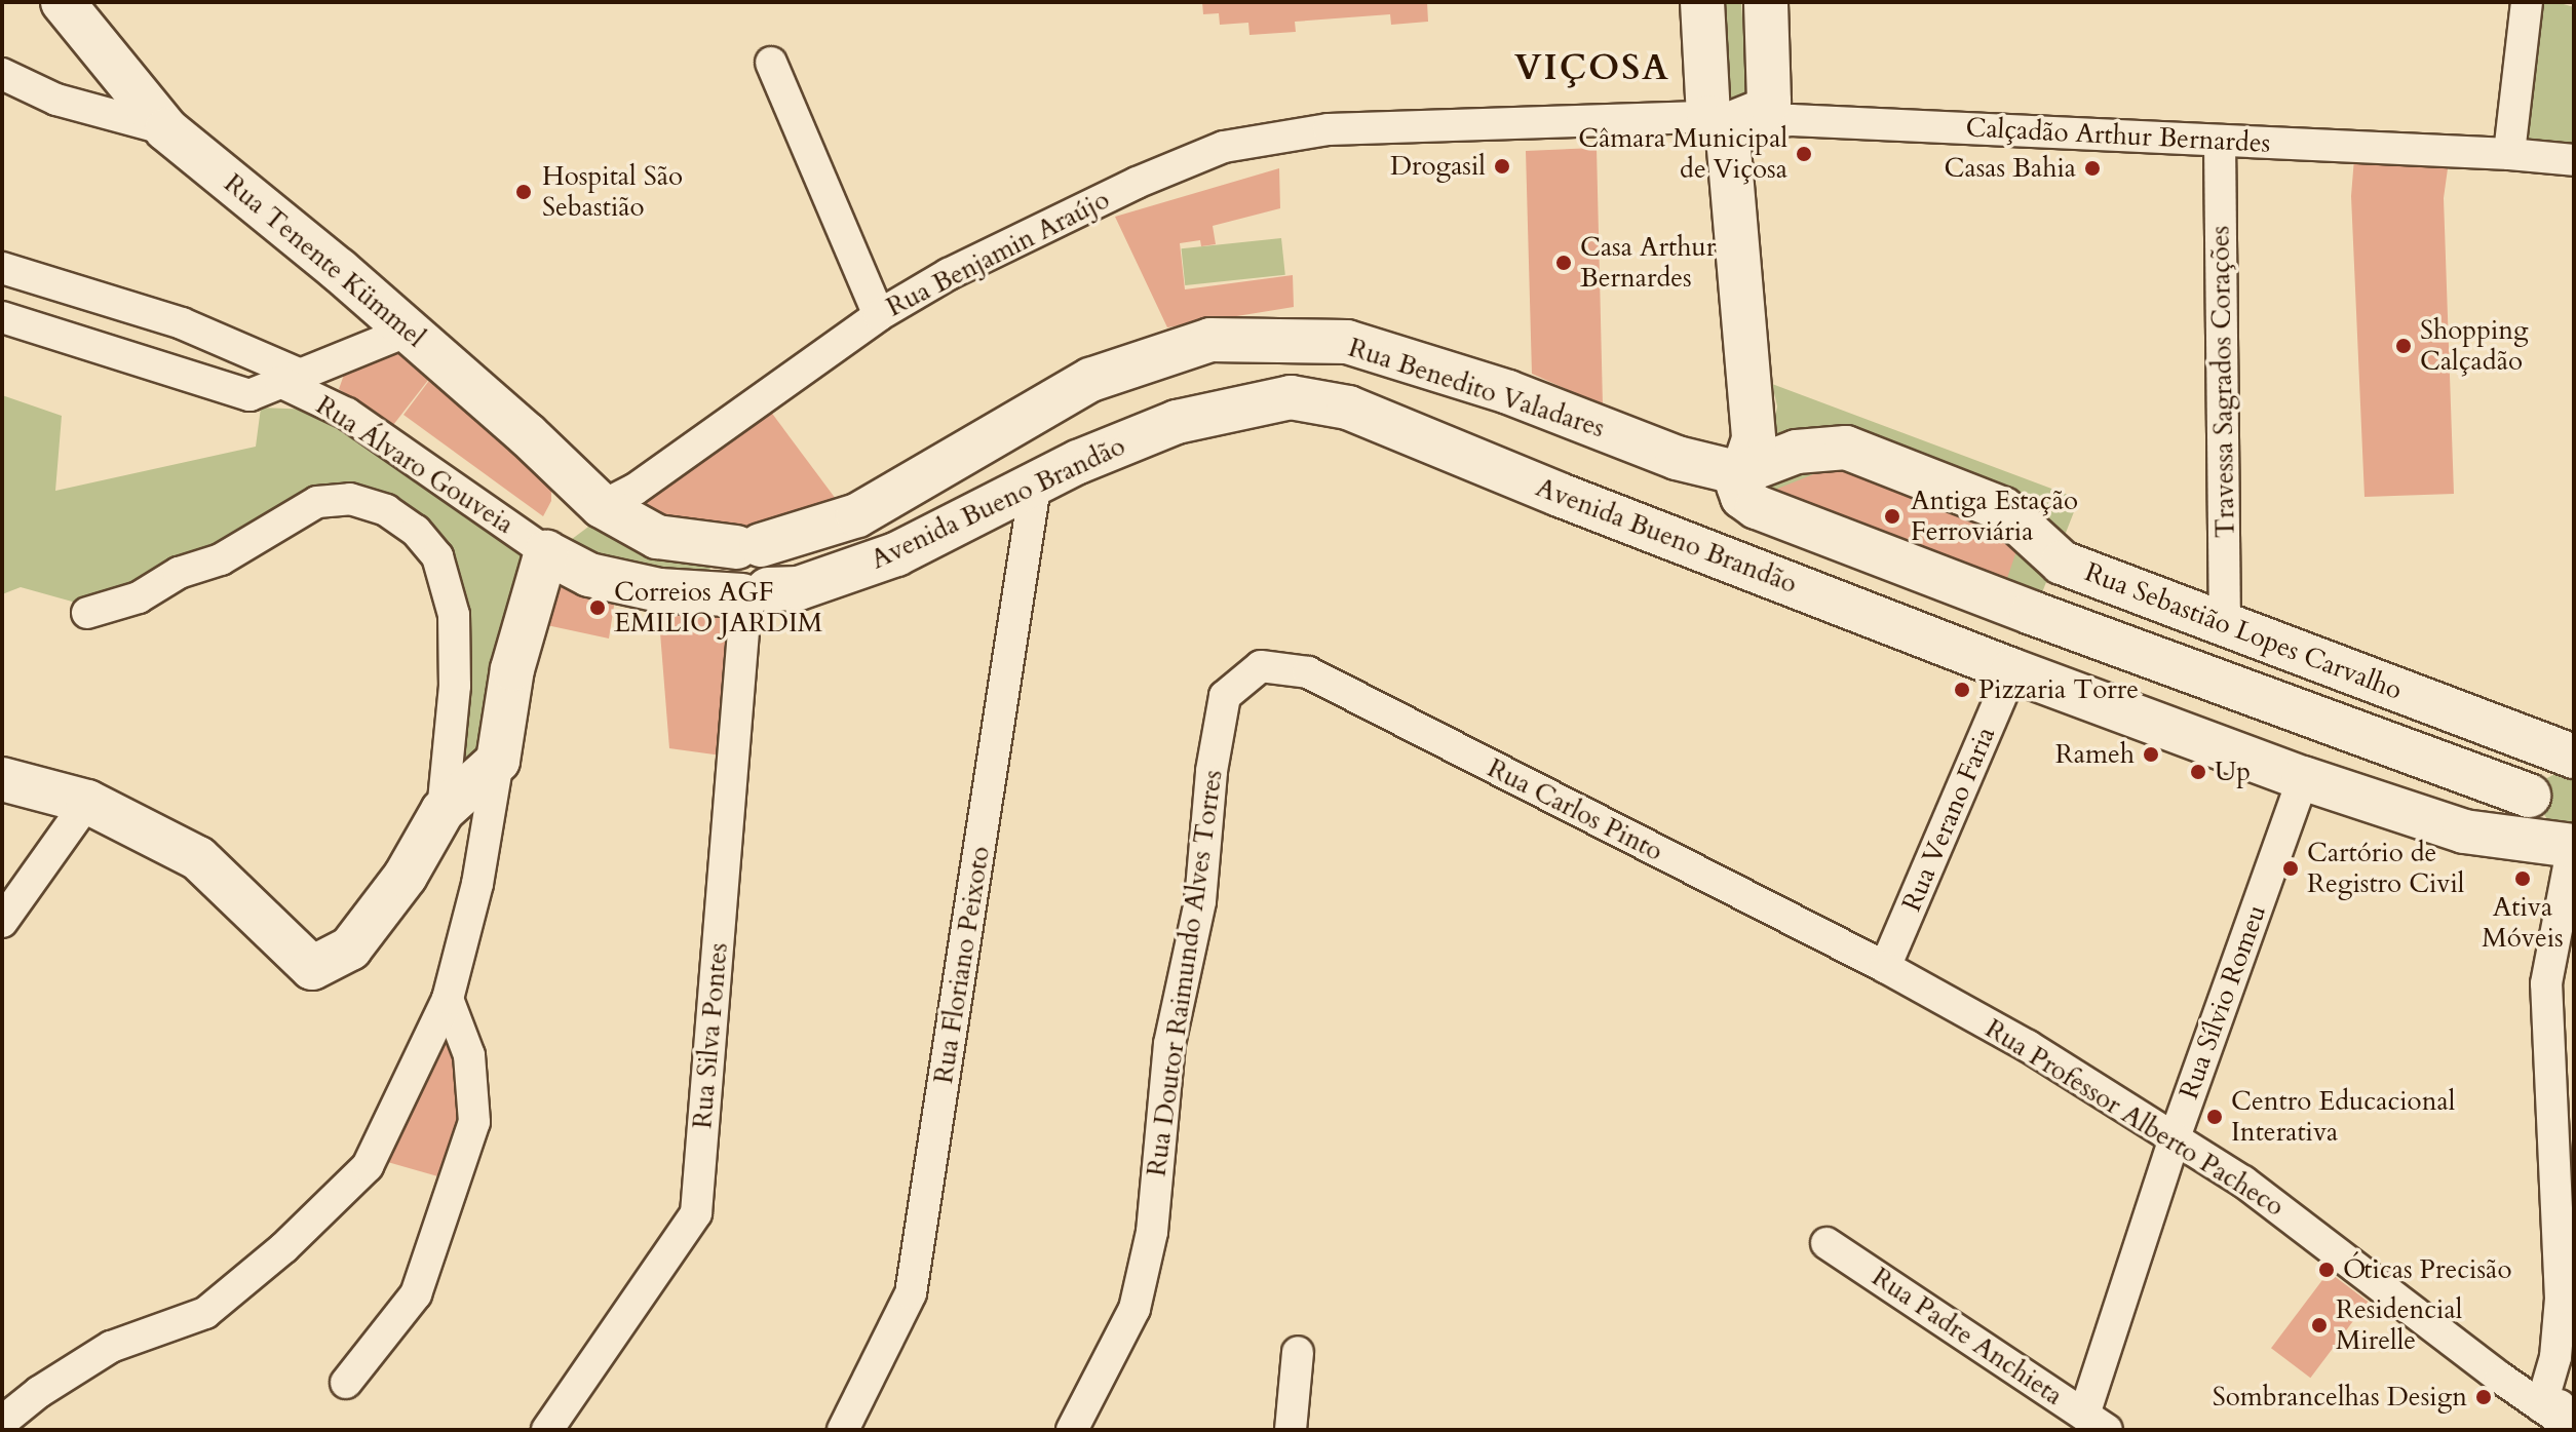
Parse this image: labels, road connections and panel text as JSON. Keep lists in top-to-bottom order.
{
  "streets": {
    "street": [
      "Calçadão Arthur Bernardes",
      "Rua Benjamin Araújo",
      "Rua Tenente Kümmel",
      "Travessa Sagrados Corações",
      "Rua Benedito Valadares",
      "Rua Álvaro Gouveia",
      "Avenida Bueno Brandão",
      "Rua Sebastião Lopes Carvalho",
      "Rua Carlos Pinto",
      "Rua Verano Faria",
      "Rua Floriano Peixoto",
      "Rua Doutor Raimundo Alves Torres",
      "Rua Sílvio Romeu",
      "Rua Silva Pontes",
      "Rua Professor Alberto Pacheco",
      "Rua Padre Anchieta"
    ]
  },
  "crossings": [
    ["Calçadão Arthur Bernardes", "Rua Benjamin Araújo"],
    ["Calçadão Arthur Bernardes", "Travessa Sagrados Corações"],
    ["Rua Benjamin Araújo", "Rua Tenente Kümmel"],
    ["Rua Benjamin Araújo", "Rua Benedito Valadares"],
    ["Rua Tenente Kümmel", "Rua Benedito Valadares"],
    ["Rua Tenente Kümmel", "Rua Álvaro Gouveia"],
    ["Travessa Sagrados Corações", "Rua Sebastião Lopes Carvalho"],
    ["Rua Benedito Valadares", "Rua Sebastião Lopes Carvalho"],
    ["Rua Álvaro Gouveia", "Avenida Bueno Brandão"],
    ["Avenida Bueno Brandão", "Rua Verano Faria"],
    ["Avenida Bueno Brandão", "Rua Floriano Peixoto"],
    ["Avenida Bueno Brandão", "Rua Sílvio Romeu"],
    ["Avenida Bueno Brandão", "Rua Silva Pontes"],
    ["Rua Carlos Pinto", "Rua Verano Faria"],
    ["Rua Carlos Pinto", "Rua Doutor Raimundo Alves Torres"],
    ["Rua Carlos Pinto", "Rua Professor Alberto Pacheco"],
    ["Rua Verano Faria", "Rua Professor Alberto Pacheco"],
    ["Rua Sílvio Romeu", "Rua Professor Alberto Pacheco"],
    ["Rua Sílvio Romeu", "Rua Padre Anchieta"]
  ],
  "districts": ["VIÇOSA"],
  "places": [
    "Câmara Municipal de Viçosa",
    "Drogasil",
    "Casas Bahia",
    "Hospital São Sebastião",
    "Casa Arthur Bernardes",
    "Shopping Calçadão",
    "Antiga Estação Ferroviária",
    "Correios AGF EMILIO JARDIM",
    "Pizzaria Torre",
    "Rameh",
    "Up",
    "Cartório de Registro Civil",
    "Ativa Móveis",
    "Centro Educacional Interativa",
    "Óticas Precisão",
    "Residencial Mirelle",
    "Sombrancelhas Design"
  ]
}
